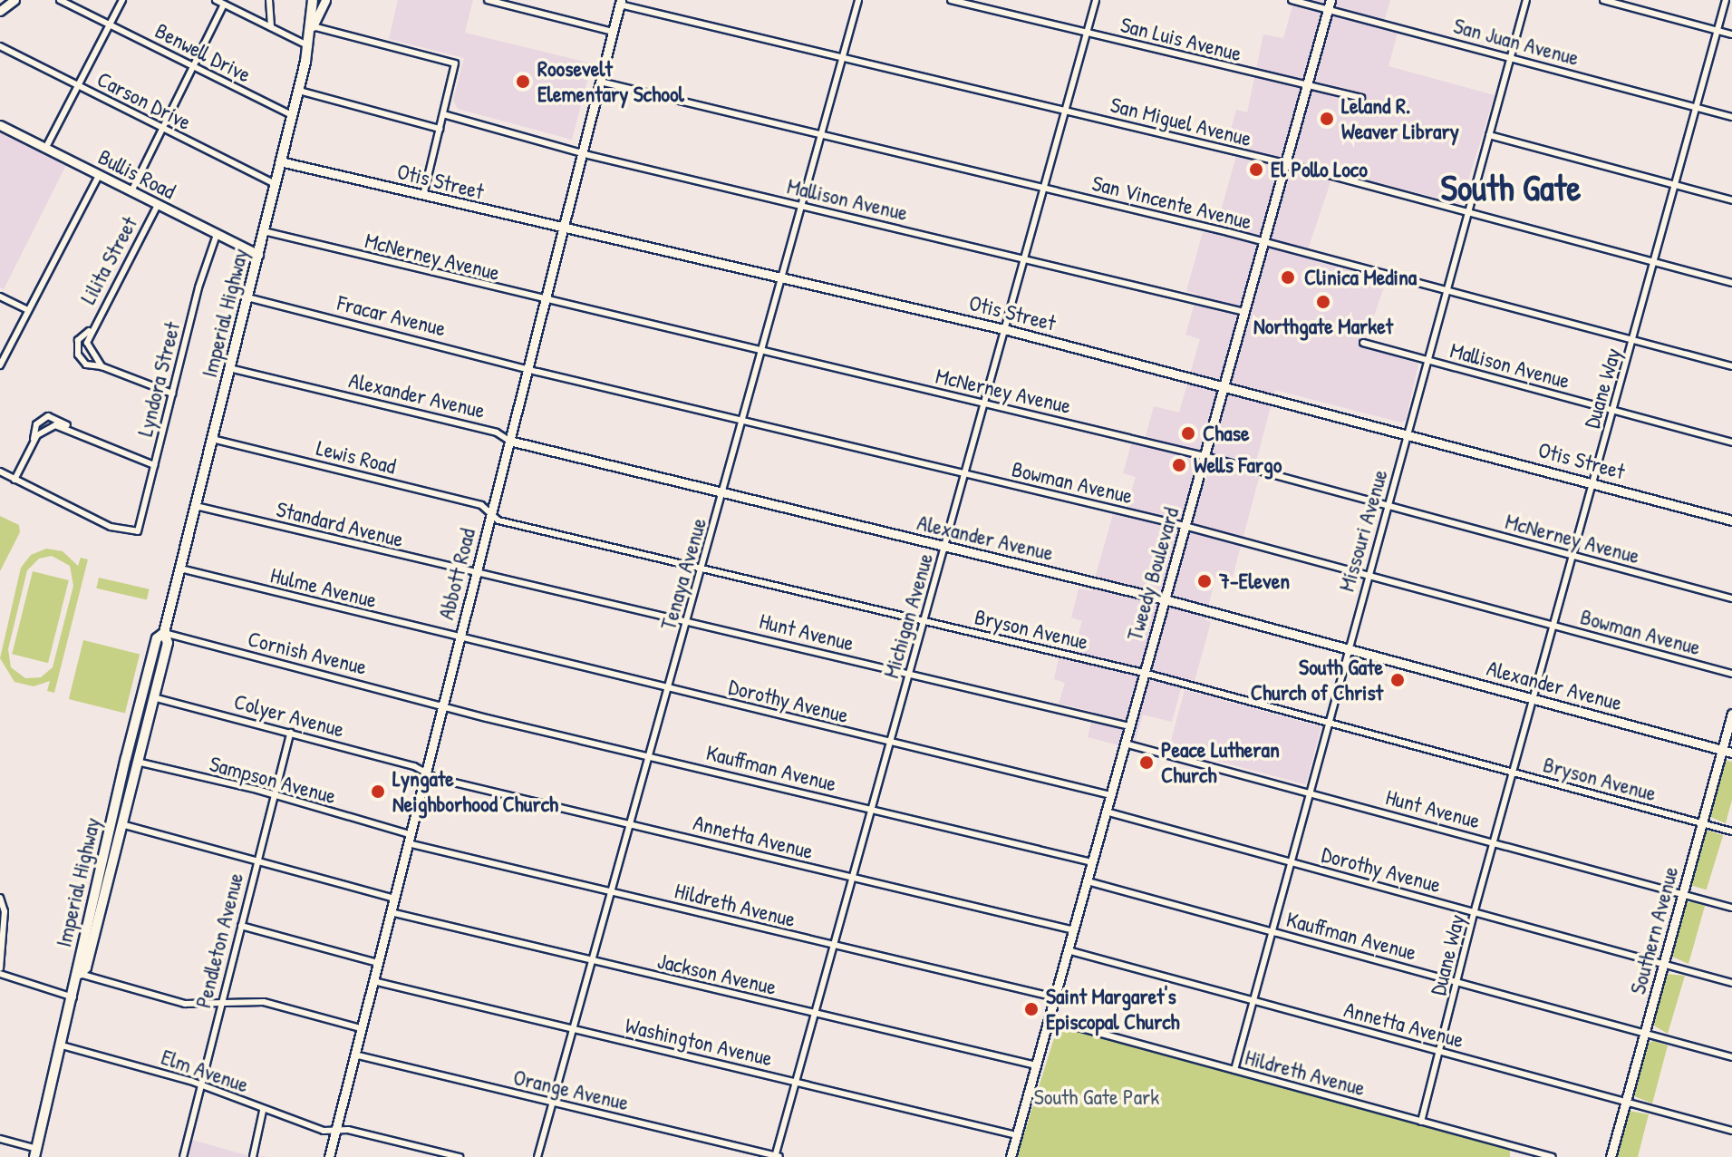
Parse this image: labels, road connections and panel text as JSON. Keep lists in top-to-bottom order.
{
  "streets": {
    "main road": ["Imperial Highway"],
    "street": [
      "San Luis Avenue",
      "San Juan Avenue",
      "Benwell Drive",
      "Carson Drive",
      "San Miguel Avenue",
      "Bullis Road",
      "Otis Street",
      "Mallison Avenue",
      "San Vincente Avenue",
      "McNerney Avenue",
      "Lilita Street",
      "Fracar Avenue",
      "Lyndora Street",
      "Duane Way",
      "Alexander Avenue",
      "Lewis Road",
      "Bowman Avenue",
      "Standard Avenue",
      "Missouri Avenue",
      "Abbott Road",
      "Tenaya Avenue",
      "Tweedy Boulevard",
      "Hulme Avenue",
      "Michigan Avenue",
      "Bryson Avenue",
      "Hunt Avenue",
      "Cornish Avenue",
      "Dorothy Avenue",
      "Colyer Avenue",
      "Kauffman Avenue",
      "Sampson Avenue",
      "Annetta Avenue",
      "Hildreth Avenue",
      "Southern Avenue",
      "Pendleton Avenue",
      "Jackson Avenue",
      "Washington Avenue",
      "Elm Avenue",
      "Orange Avenue"
    ]
  },
  "crossings": [
    ["San Luis Avenue", "Tweedy Boulevard"],
    ["San Luis Avenue", "Michigan Avenue"],
    ["San Juan Avenue", "Duane Way"],
    ["San Juan Avenue", "Missouri Avenue"],
    ["San Juan Avenue", "Tweedy Boulevard"],
    ["Benwell Drive", "Lilita Street"],
    ["Benwell Drive", "Imperial Highway"],
    ["Carson Drive", "Lilita Street"],
    ["Carson Drive", "Imperial Highway"],
    ["San Miguel Avenue", "Duane Way"],
    ["San Miguel Avenue", "Missouri Avenue"],
    ["San Miguel Avenue", "Abbott Road"],
    ["San Miguel Avenue", "Tenaya Avenue"],
    ["San Miguel Avenue", "Tweedy Boulevard"],
    ["San Miguel Avenue", "Michigan Avenue"],
    ["Bullis Road", "Lilita Street"],
    ["Bullis Road", "Imperial Highway"],
    ["Bullis Road", "Lyndora Street"],
    ["Otis Street", "Imperial Highway"],
    ["Otis Street", "Duane Way"],
    ["Otis Street", "Missouri Avenue"],
    ["Otis Street", "Abbott Road"],
    ["Otis Street", "Tenaya Avenue"],
    ["Otis Street", "Tweedy Boulevard"],
    ["Otis Street", "Michigan Avenue"],
    ["Mallison Avenue", "Duane Way"],
    ["Mallison Avenue", "Missouri Avenue"],
    ["Mallison Avenue", "Abbott Road"],
    ["Mallison Avenue", "Tenaya Avenue"],
    ["Mallison Avenue", "Tweedy Boulevard"],
    ["Mallison Avenue", "Michigan Avenue"],
    ["San Vincente Avenue", "Duane Way"],
    ["San Vincente Avenue", "Missouri Avenue"],
    ["San Vincente Avenue", "Abbott Road"],
    ["San Vincente Avenue", "Tenaya Avenue"],
    ["San Vincente Avenue", "Tweedy Boulevard"],
    ["San Vincente Avenue", "Michigan Avenue"],
    ["McNerney Avenue", "Imperial Highway"],
    ["McNerney Avenue", "Duane Way"],
    ["McNerney Avenue", "Missouri Avenue"],
    ["McNerney Avenue", "Abbott Road"],
    ["McNerney Avenue", "Tenaya Avenue"],
    ["McNerney Avenue", "Tweedy Boulevard"],
    ["McNerney Avenue", "Michigan Avenue"],
    ["Imperial Highway", "Fracar Avenue"],
    ["Imperial Highway", "Alexander Avenue"],
    ["Imperial Highway", "Lewis Road"],
    ["Imperial Highway", "Standard Avenue"],
    ["Imperial Highway", "Hulme Avenue"],
    ["Imperial Highway", "Cornish Avenue"],
    ["Imperial Highway", "Colyer Avenue"],
    ["Imperial Highway", "Sampson Avenue"],
    ["Imperial Highway", "Elm Avenue"],
    ["Fracar Avenue", "Bowman Avenue"],
    ["Fracar Avenue", "Abbott Road"],
    ["Duane Way", "Alexander Avenue"],
    ["Duane Way", "Bowman Avenue"],
    ["Duane Way", "Bryson Avenue"],
    ["Duane Way", "Hunt Avenue"],
    ["Duane Way", "Dorothy Avenue"],
    ["Duane Way", "Kauffman Avenue"],
    ["Duane Way", "Annetta Avenue"],
    ["Duane Way", "Hildreth Avenue"],
    ["Alexander Avenue", "Missouri Avenue"],
    ["Alexander Avenue", "Abbott Road"],
    ["Alexander Avenue", "Tenaya Avenue"],
    ["Alexander Avenue", "Tweedy Boulevard"],
    ["Alexander Avenue", "Michigan Avenue"],
    ["Alexander Avenue", "Southern Avenue"],
    ["Lewis Road", "Abbott Road"],
    ["Lewis Road", "Bryson Avenue"],
    ["Bowman Avenue", "Missouri Avenue"],
    ["Bowman Avenue", "Abbott Road"],
    ["Bowman Avenue", "Tenaya Avenue"],
    ["Bowman Avenue", "Tweedy Boulevard"],
    ["Bowman Avenue", "Michigan Avenue"],
    ["Standard Avenue", "Abbott Road"],
    ["Standard Avenue", "Hunt Avenue"],
    ["Missouri Avenue", "Bryson Avenue"],
    ["Missouri Avenue", "Hunt Avenue"],
    ["Missouri Avenue", "Dorothy Avenue"],
    ["Missouri Avenue", "Kauffman Avenue"],
    ["Missouri Avenue", "Annetta Avenue"],
    ["Missouri Avenue", "Hildreth Avenue"],
    ["Abbott Road", "Hulme Avenue"],
    ["Abbott Road", "Bryson Avenue"],
    ["Abbott Road", "Hunt Avenue"],
    ["Abbott Road", "Cornish Avenue"],
    ["Abbott Road", "Dorothy Avenue"],
    ["Abbott Road", "Colyer Avenue"],
    ["Abbott Road", "Kauffman Avenue"],
    ["Abbott Road", "Sampson Avenue"],
    ["Abbott Road", "Annetta Avenue"],
    ["Abbott Road", "Hildreth Avenue"],
    ["Abbott Road", "Jackson Avenue"],
    ["Abbott Road", "Washington Avenue"],
    ["Abbott Road", "Elm Avenue"],
    ["Abbott Road", "Orange Avenue"],
    ["Tenaya Avenue", "Bryson Avenue"],
    ["Tenaya Avenue", "Hunt Avenue"],
    ["Tenaya Avenue", "Dorothy Avenue"],
    ["Tenaya Avenue", "Kauffman Avenue"],
    ["Tenaya Avenue", "Annetta Avenue"],
    ["Tenaya Avenue", "Hildreth Avenue"],
    ["Tenaya Avenue", "Jackson Avenue"],
    ["Tenaya Avenue", "Washington Avenue"],
    ["Tenaya Avenue", "Orange Avenue"],
    ["Tweedy Boulevard", "Bryson Avenue"],
    ["Tweedy Boulevard", "Hunt Avenue"],
    ["Tweedy Boulevard", "Dorothy Avenue"],
    ["Tweedy Boulevard", "Kauffman Avenue"],
    ["Tweedy Boulevard", "Annetta Avenue"],
    ["Tweedy Boulevard", "Hildreth Avenue"],
    ["Tweedy Boulevard", "Jackson Avenue"],
    ["Tweedy Boulevard", "Washington Avenue"],
    ["Hulme Avenue", "Dorothy Avenue"],
    ["Michigan Avenue", "Bryson Avenue"],
    ["Michigan Avenue", "Hunt Avenue"],
    ["Michigan Avenue", "Dorothy Avenue"],
    ["Michigan Avenue", "Kauffman Avenue"],
    ["Michigan Avenue", "Annetta Avenue"],
    ["Michigan Avenue", "Hildreth Avenue"],
    ["Michigan Avenue", "Jackson Avenue"],
    ["Michigan Avenue", "Washington Avenue"],
    ["Michigan Avenue", "Orange Avenue"],
    ["Bryson Avenue", "Southern Avenue"],
    ["Hunt Avenue", "Southern Avenue"],
    ["Cornish Avenue", "Kauffman Avenue"],
    ["Dorothy Avenue", "Southern Avenue"],
    ["Colyer Avenue", "Annetta Avenue"],
    ["Colyer Avenue", "Pendleton Avenue"],
    ["Kauffman Avenue", "Southern Avenue"],
    ["Sampson Avenue", "Hildreth Avenue"],
    ["Sampson Avenue", "Pendleton Avenue"],
    ["Annetta Avenue", "Southern Avenue"],
    ["Pendleton Avenue", "Elm Avenue"]
  ],
  "districts": ["South Gate"],
  "parks": ["South Gate Park"],
  "places": [
    "Roosevelt Elementary School",
    "Leland R. Weaver Library",
    "El Pollo Loco",
    "Clinica Medina",
    "Northgate Market",
    "Chase",
    "Wells Fargo",
    "7-Eleven",
    "South Gate Church of Christ",
    "Peace Lutheran Church",
    "Lyngate Neighborhood Church",
    "Saint Margaret's Episcopal Church"
  ]
}
